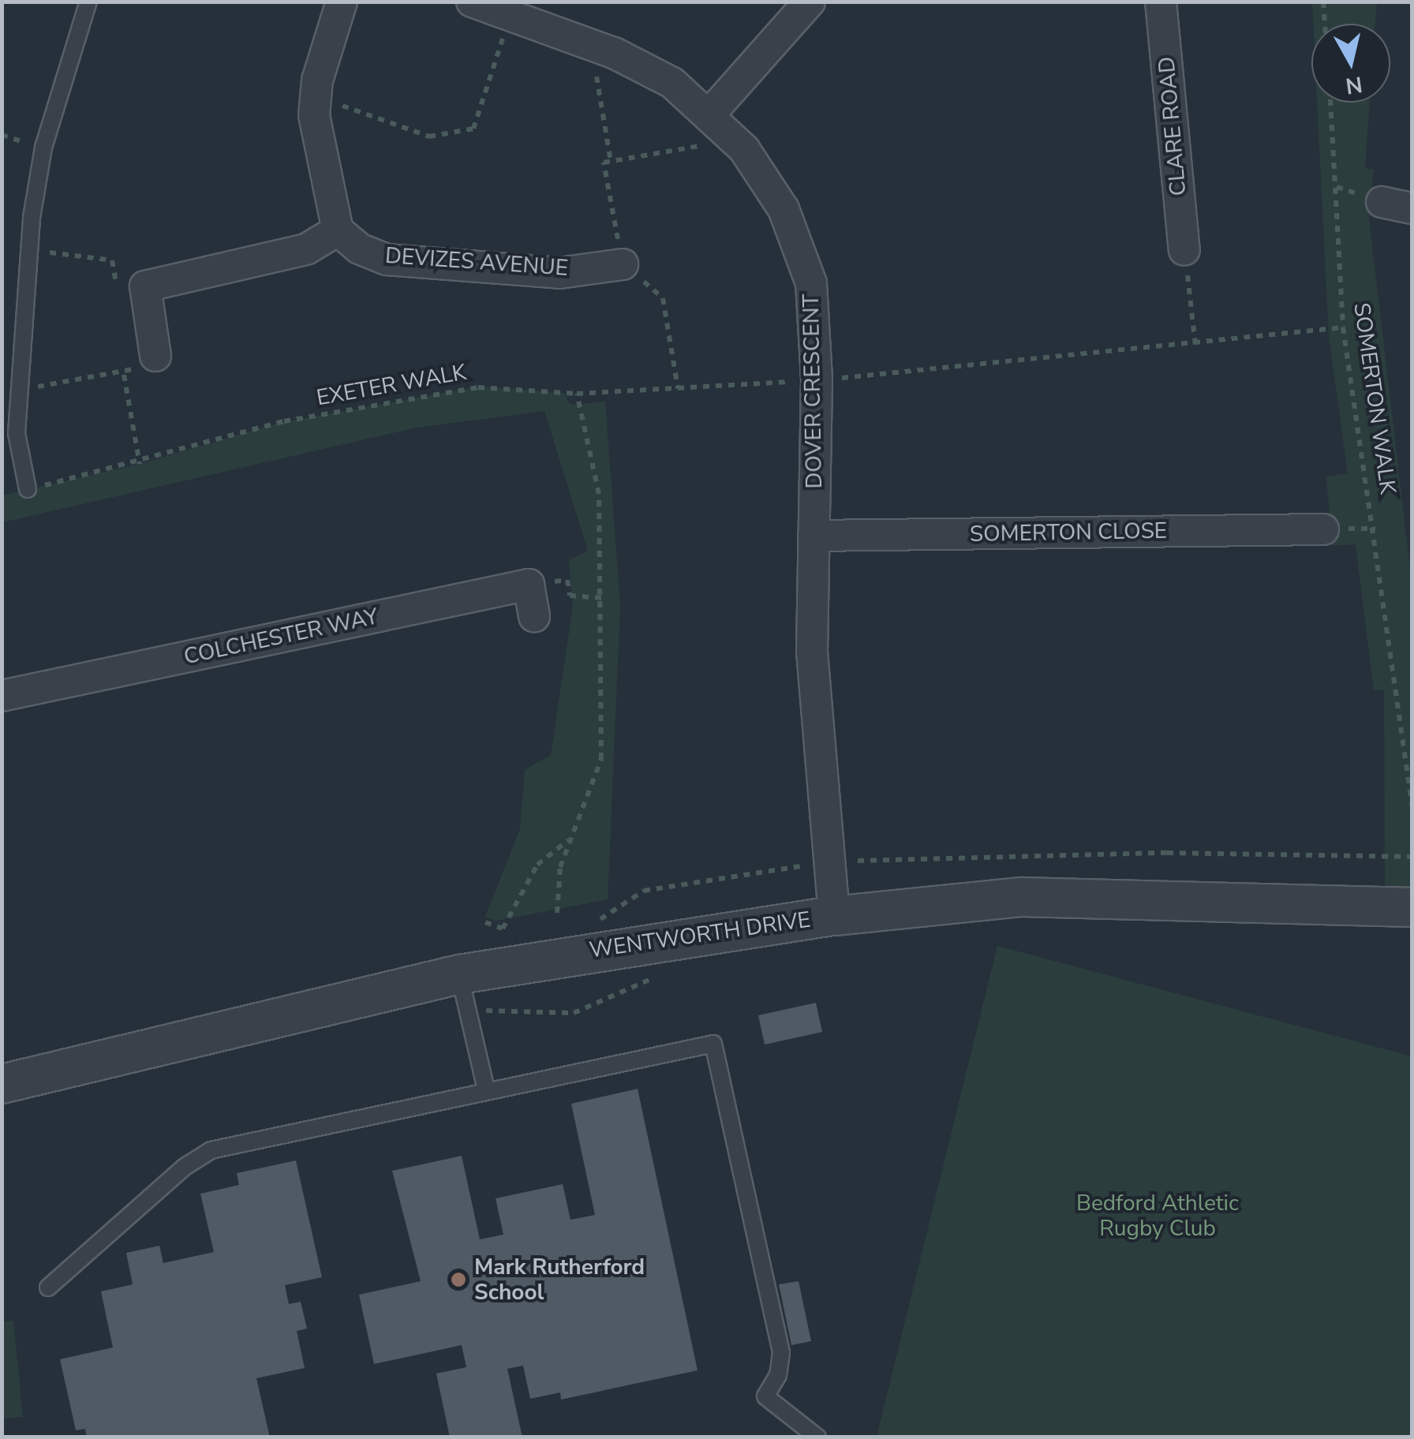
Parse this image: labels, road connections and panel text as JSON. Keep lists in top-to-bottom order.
{
  "streets": {
    "street": [
      "CLARE ROAD",
      "DEVIZES AVENUE",
      "DOVER CRESCENT",
      "SOMERTON CLOSE",
      "COLCHESTER WAY",
      "WENTWORTH DRIVE"
    ],
    "path": ["EXETER WALK", "SOMERTON WALK"]
  },
  "crossings": [
    ["EXETER WALK", "DOVER CRESCENT"],
    ["EXETER WALK", "SOMERTON WALK"],
    ["DOVER CRESCENT", "SOMERTON CLOSE"],
    ["DOVER CRESCENT", "WENTWORTH DRIVE"]
  ],
  "parks": ["Bedford Athletic Rugby Club"],
  "places": ["Mark Rutherford School"],
  "north": "bottom"
}
